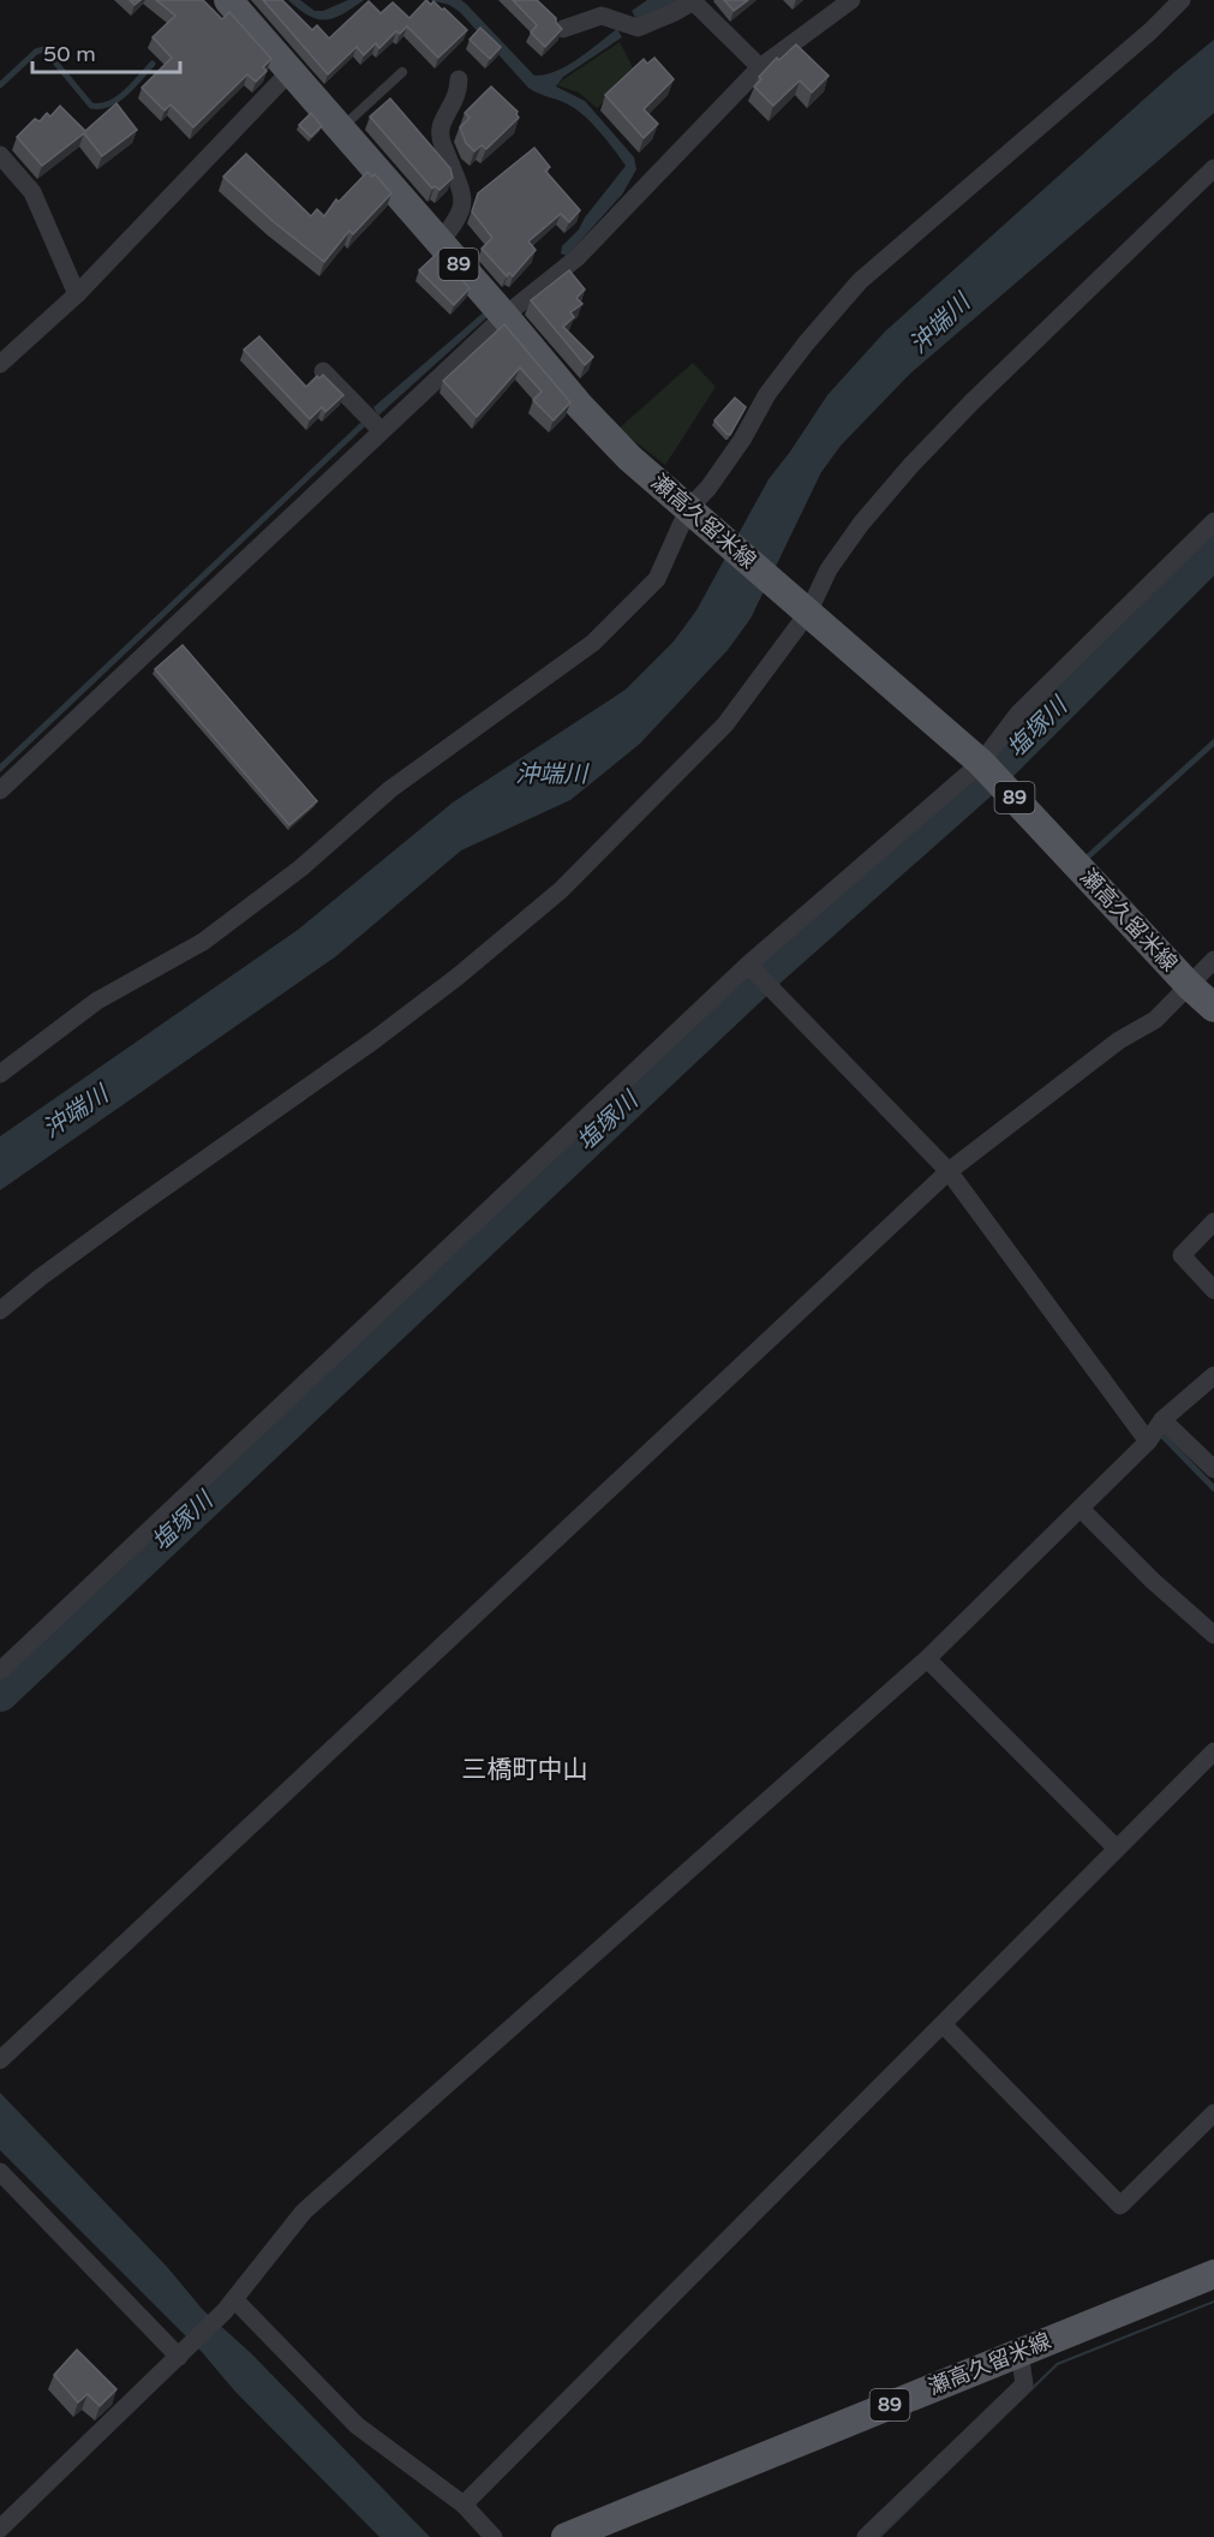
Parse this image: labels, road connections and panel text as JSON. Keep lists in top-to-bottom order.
{
  "streets": {
    "main road": ["89", "瀬高久留米線"]
  },
  "districts": ["三橋町中山"],
  "water": ["沖端川", "塩塚川"],
  "scale_bar": "50 m"
}
